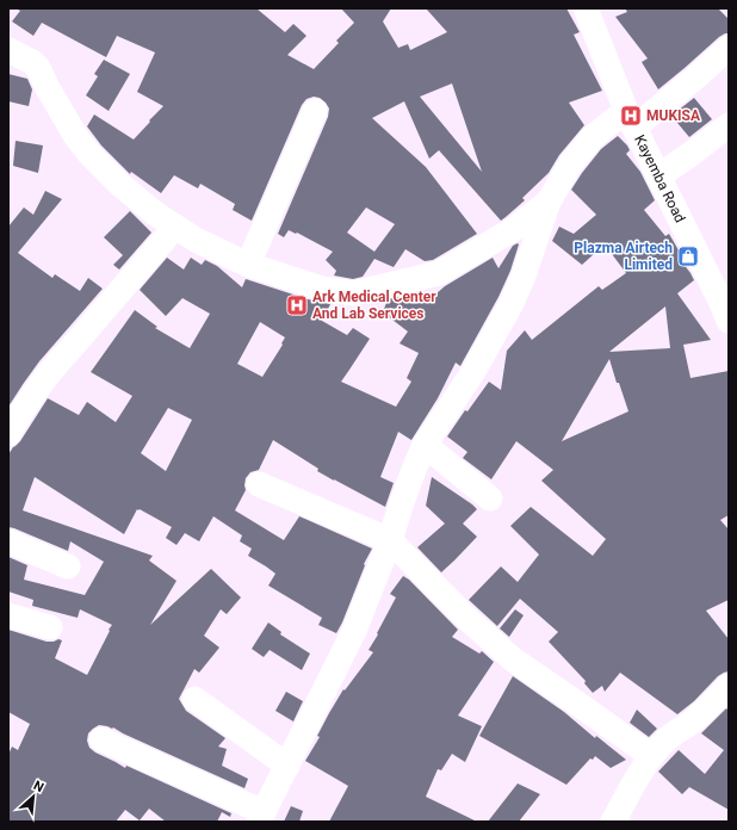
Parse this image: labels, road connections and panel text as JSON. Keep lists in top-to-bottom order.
{
  "streets": {
    "street": ["Kayemba Road"]
  },
  "places": {
    "hospital": ["MUKISA", "Ark Medical Center And Lab Services"],
    "shop": ["Plazma Airtech Limited"]
  },
  "north": "top right"
}
